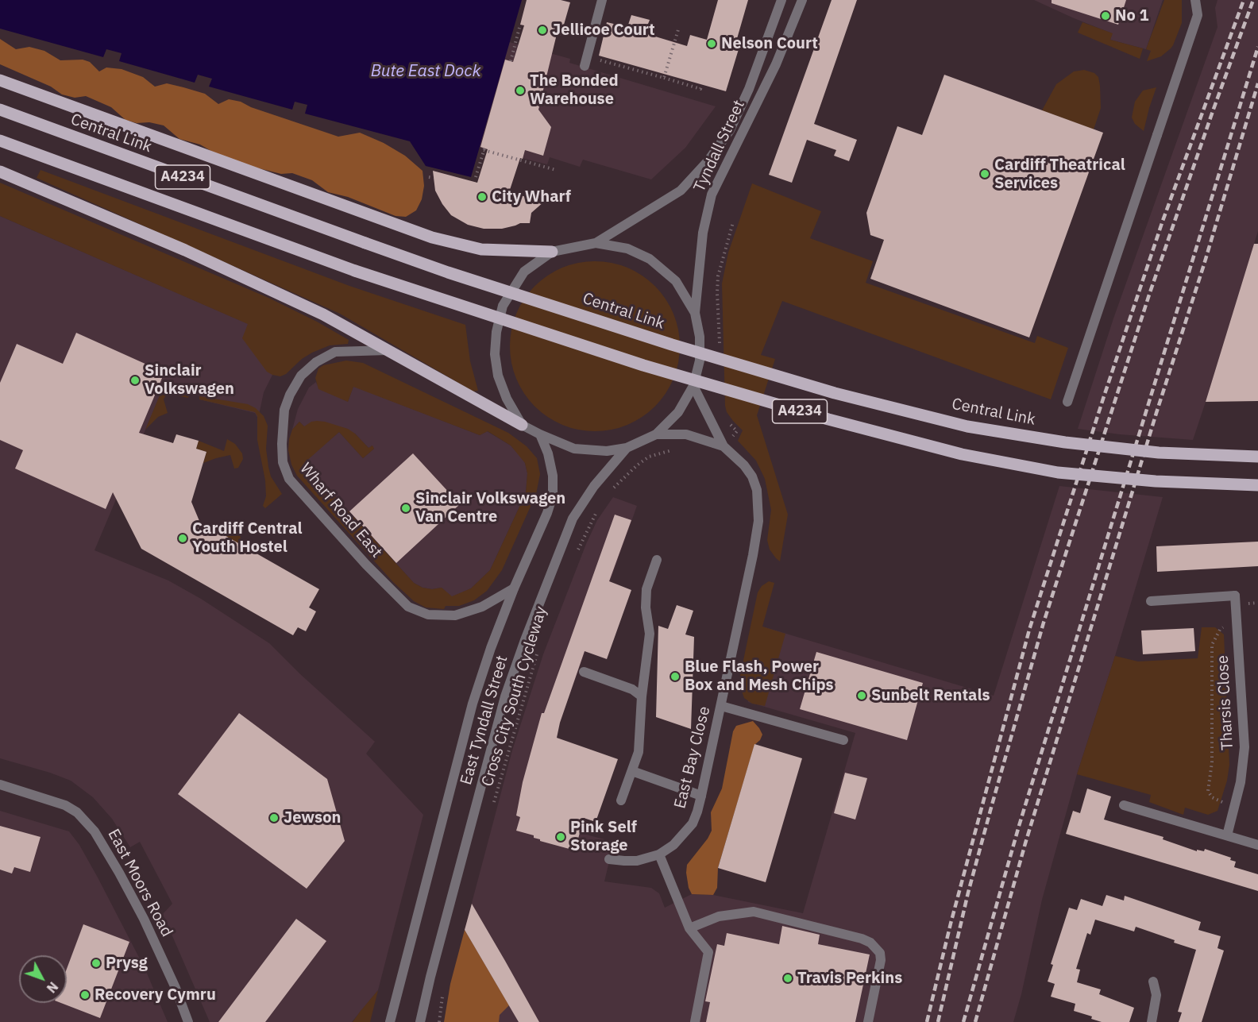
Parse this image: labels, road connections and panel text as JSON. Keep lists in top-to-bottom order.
{
  "streets": {
    "main road": ["Central Link", "A4234"],
    "street": [
      "Tyndall Street",
      "Wharf Road East",
      "Tharsis Close",
      "East Tyndall Street",
      "East Bay Close",
      "East Moors Road"
    ],
    "path": ["Cross City South Cycleway"]
  },
  "crossings": [
    ["Wharf Road East", "East Tyndall Street"]
  ],
  "water": ["Bute East Dock"],
  "places": [
    "No 1",
    "Jellicoe Court",
    "Nelson Court",
    "The Bonded Warehouse",
    "Cardiff Theatrical Services",
    "City Wharf",
    "Sinclair Volkswagen",
    "Sinclair Volkswagen Van Centre",
    "Cardiff Central Youth Hostel",
    "Blue Flash, Power Box and Mesh Chips",
    "Sunbelt Rentals",
    "Jewson",
    "Pink Self Storage",
    "Prysg",
    "Travis Perkins",
    "Recovery Cymru"
  ],
  "north": "bottom right"
}
